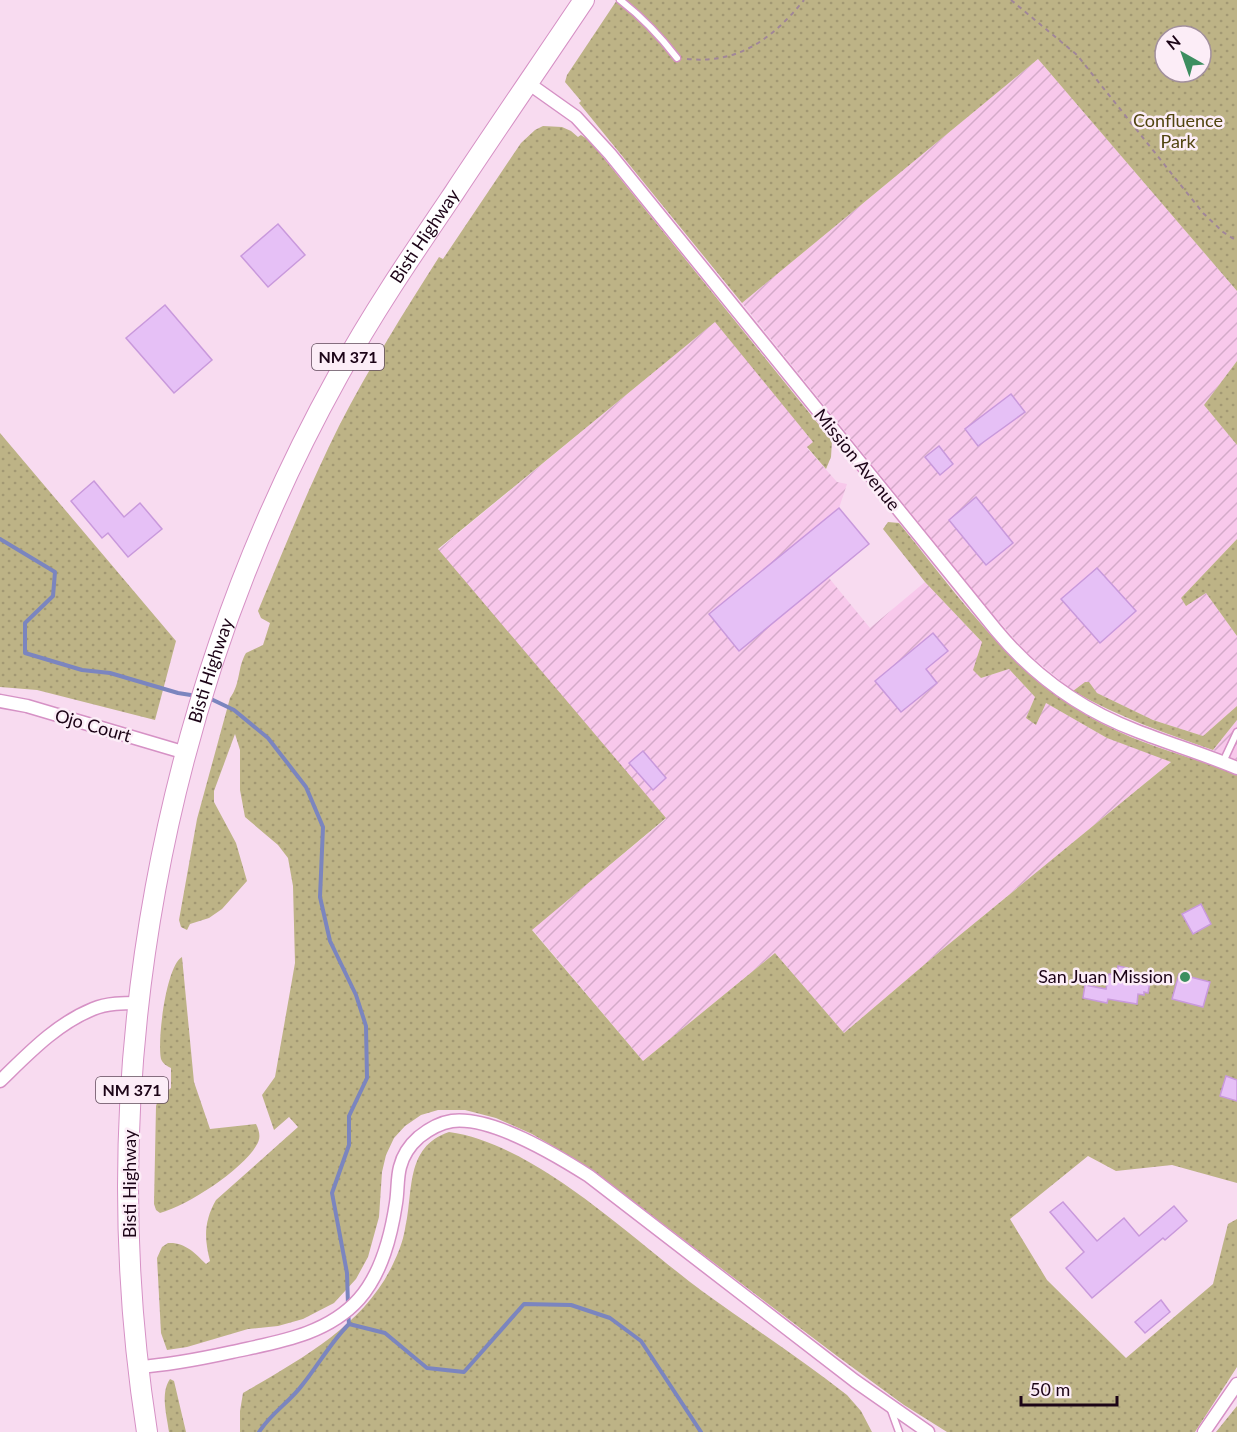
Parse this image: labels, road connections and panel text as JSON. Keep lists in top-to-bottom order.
{
  "streets": {
    "main road": ["Bisti Highway", "NM 371"],
    "street": ["Mission Avenue", "Ojo Court"]
  },
  "crossings": [
    ["Bisti Highway", "Mission Avenue"],
    ["Bisti Highway", "Ojo Court"]
  ],
  "parks": ["Confluence Park"],
  "places": ["San Juan Mission"],
  "scale_bar": "50 m",
  "north": "top left"
}
